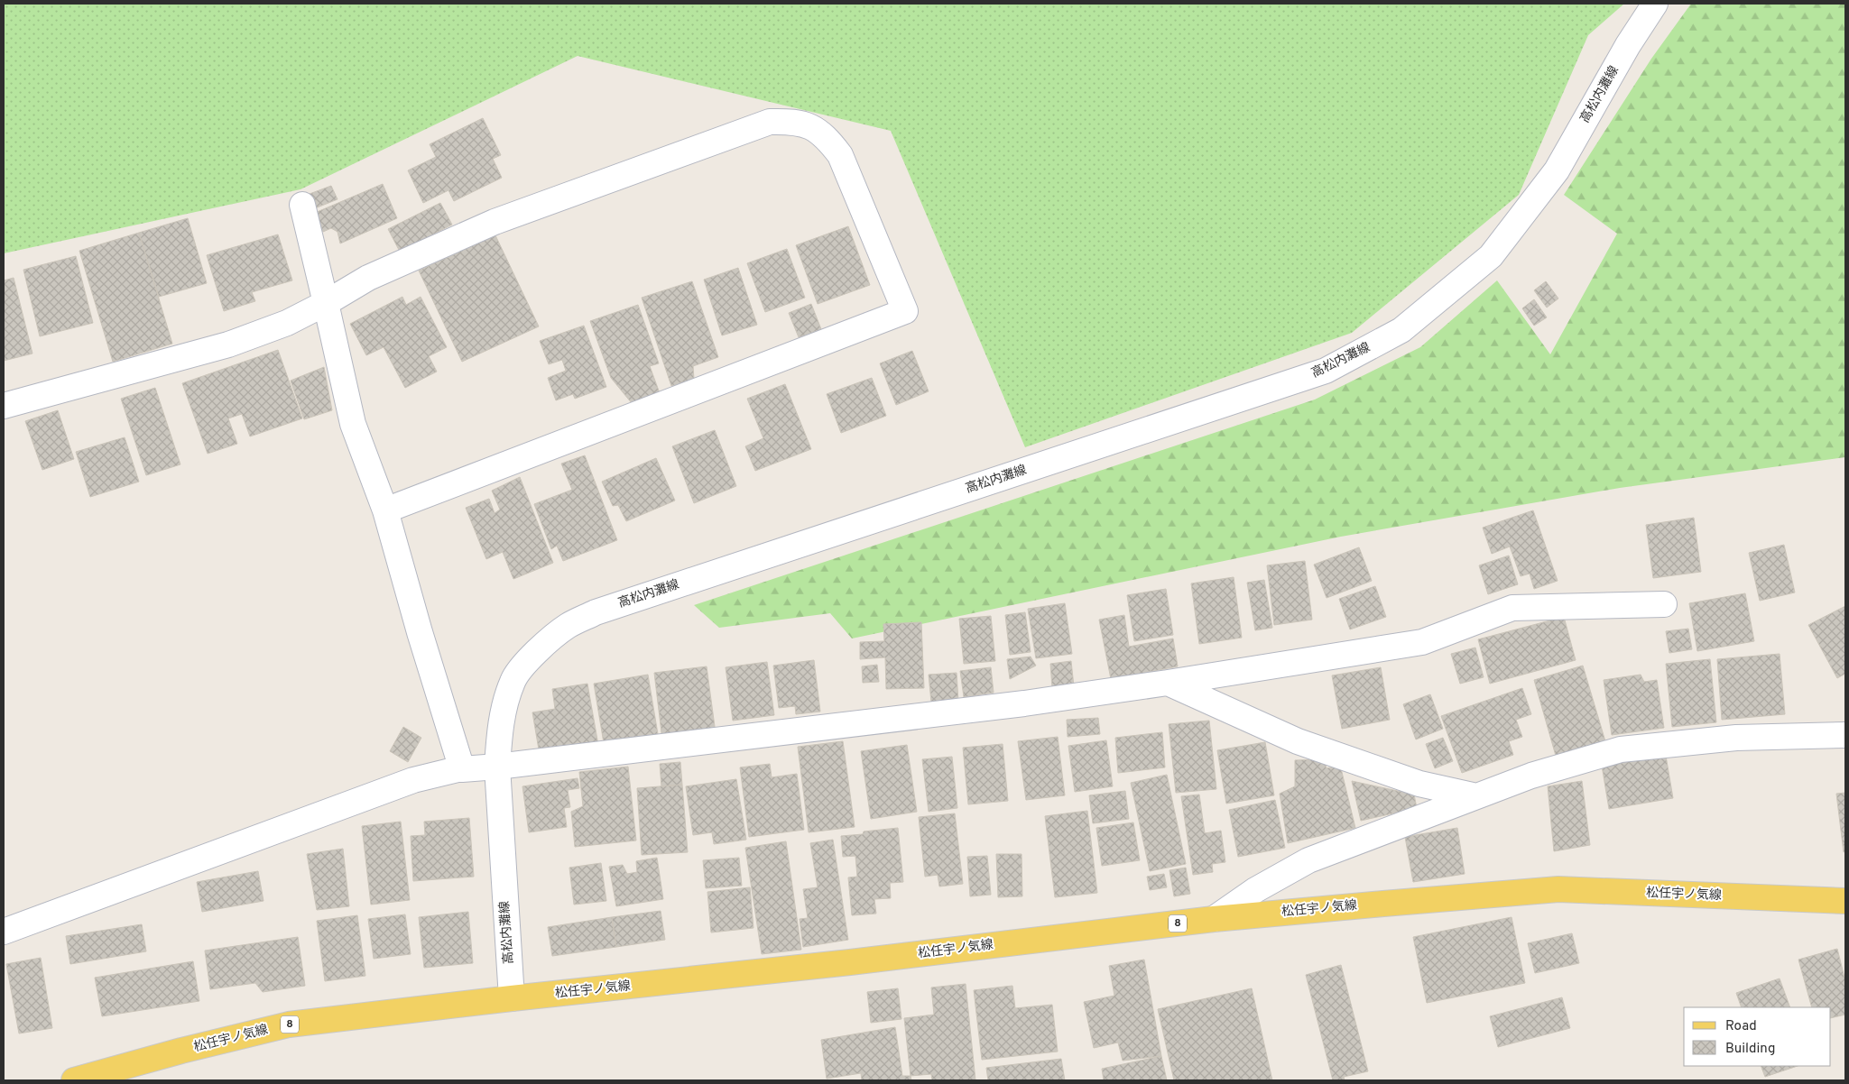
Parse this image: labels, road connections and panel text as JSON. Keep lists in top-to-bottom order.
{
  "streets": {
    "main road": ["松任宇ノ気線", "8"],
    "street": ["高松内灘線"]
  },
  "crossings": [
    ["高松内灘線", "松任宇ノ気線"]
  ],
  "legend": ["Road", "Building"]
}
